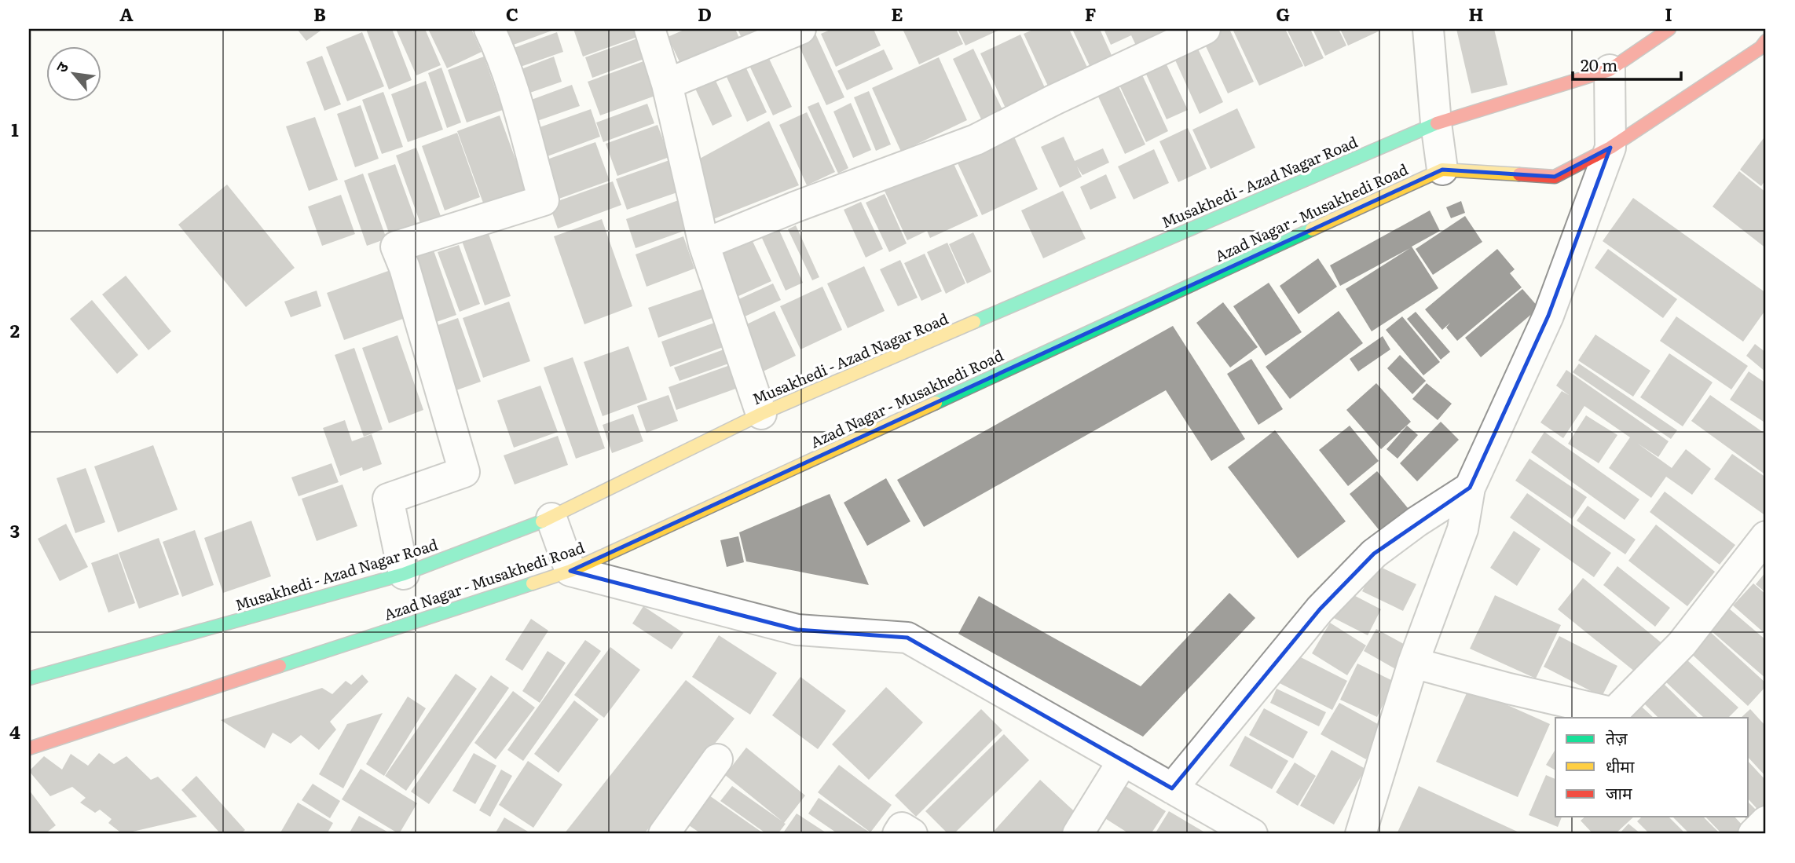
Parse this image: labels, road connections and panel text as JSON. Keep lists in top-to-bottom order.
{
  "streets": {
    "main road": ["Musakhedi - Azad Nagar Road", "Azad Nagar - Musakhedi Road"]
  },
  "legend": ["तेज़", "धीमा", "जाम"],
  "scale_bar": "20 m",
  "north": "top left",
  "grid": {
    "columns": [
      "A",
      "B",
      "C",
      "D",
      "E",
      "F",
      "G",
      "H",
      "I"
    ],
    "rows": [
      "1",
      "2",
      "3",
      "4"
    ]
  }
}
